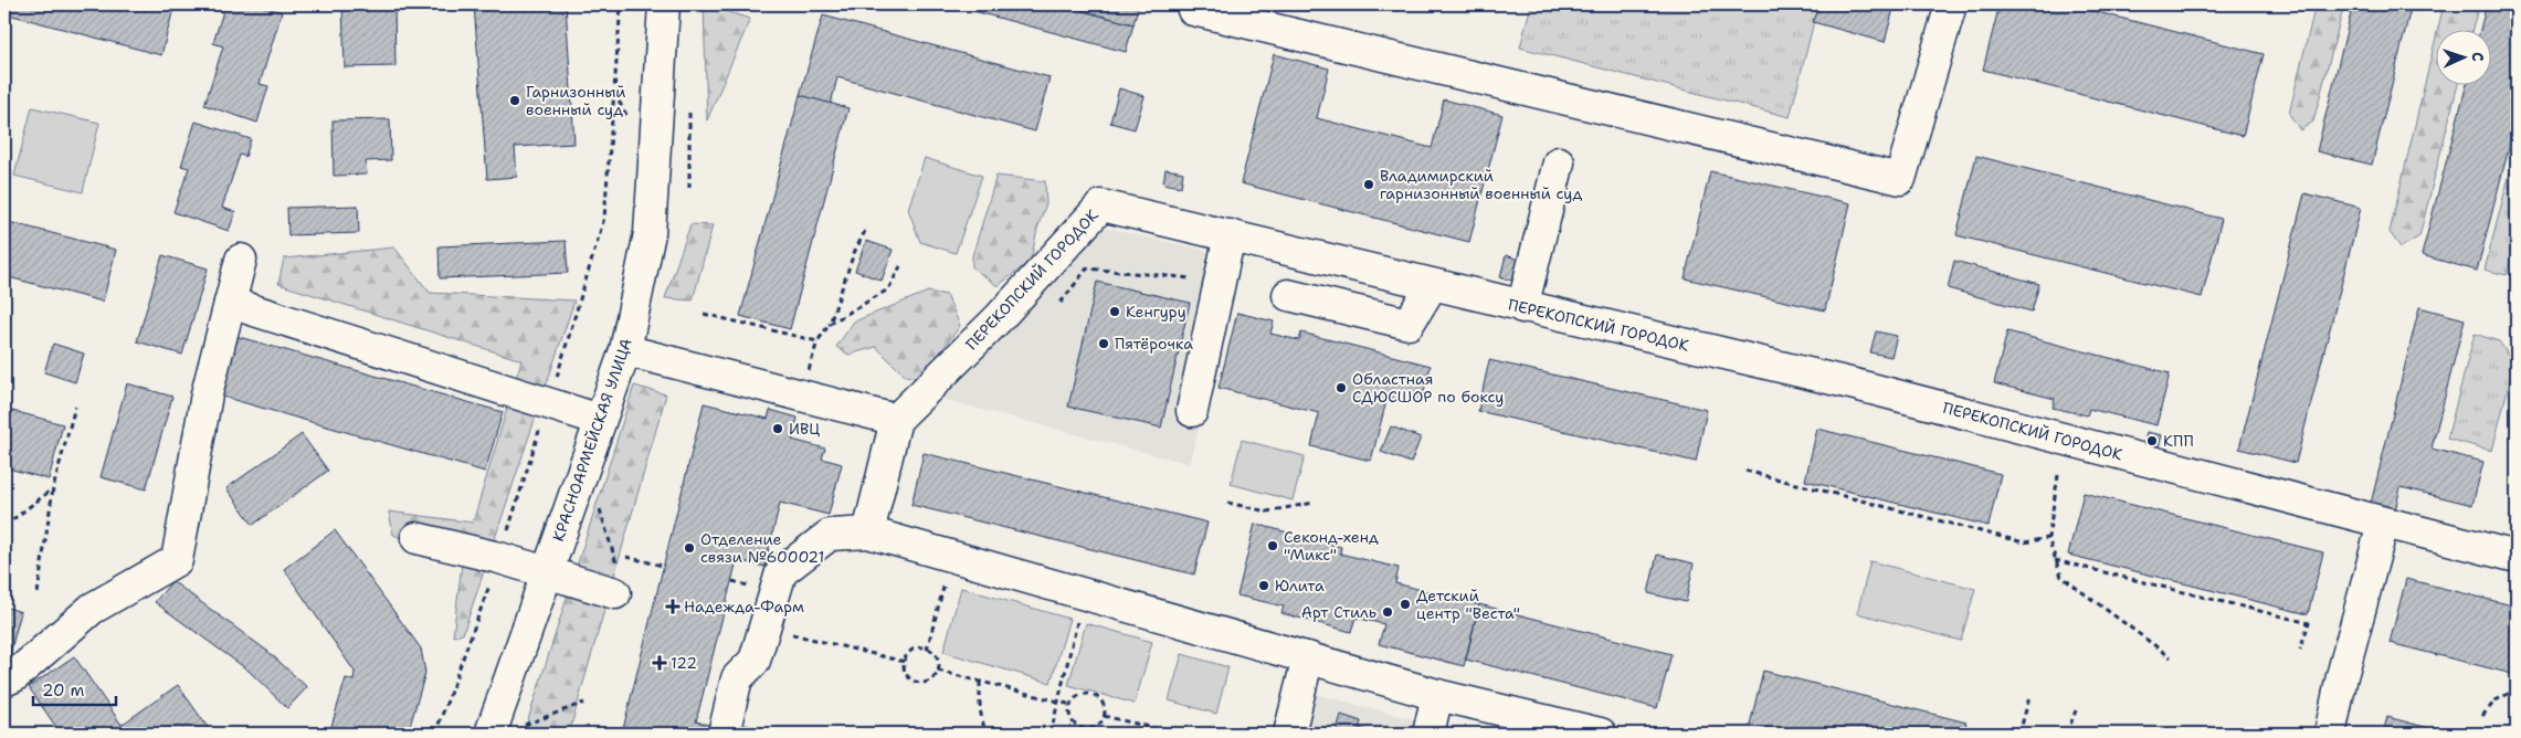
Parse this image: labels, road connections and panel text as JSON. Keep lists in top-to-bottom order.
{
  "streets": {
    "street": ["ПЕРЕКОПСКИЙ ГОРОДОК", "КРАСНОАРМЕЙСКАЯ УЛИЦА"]
  },
  "places": {
    "other": [
      "Гарнизонный военный суд",
      "Владимирский гарнизонный военный суд",
      "Кенгуру",
      "Пятёрочка",
      "Областная СДЮСШОР по боксу",
      "ИВЦ",
      "КПП",
      "Секонд-хенд \"Микс\"",
      "Отделение связи №600021",
      "Юлита",
      "Детский центр \"Веста\"",
      "Арт Стиль"
    ],
    "health": ["Надежда-Фарм", "122"]
  },
  "scale_bar": "20 m",
  "north": "right"
}
